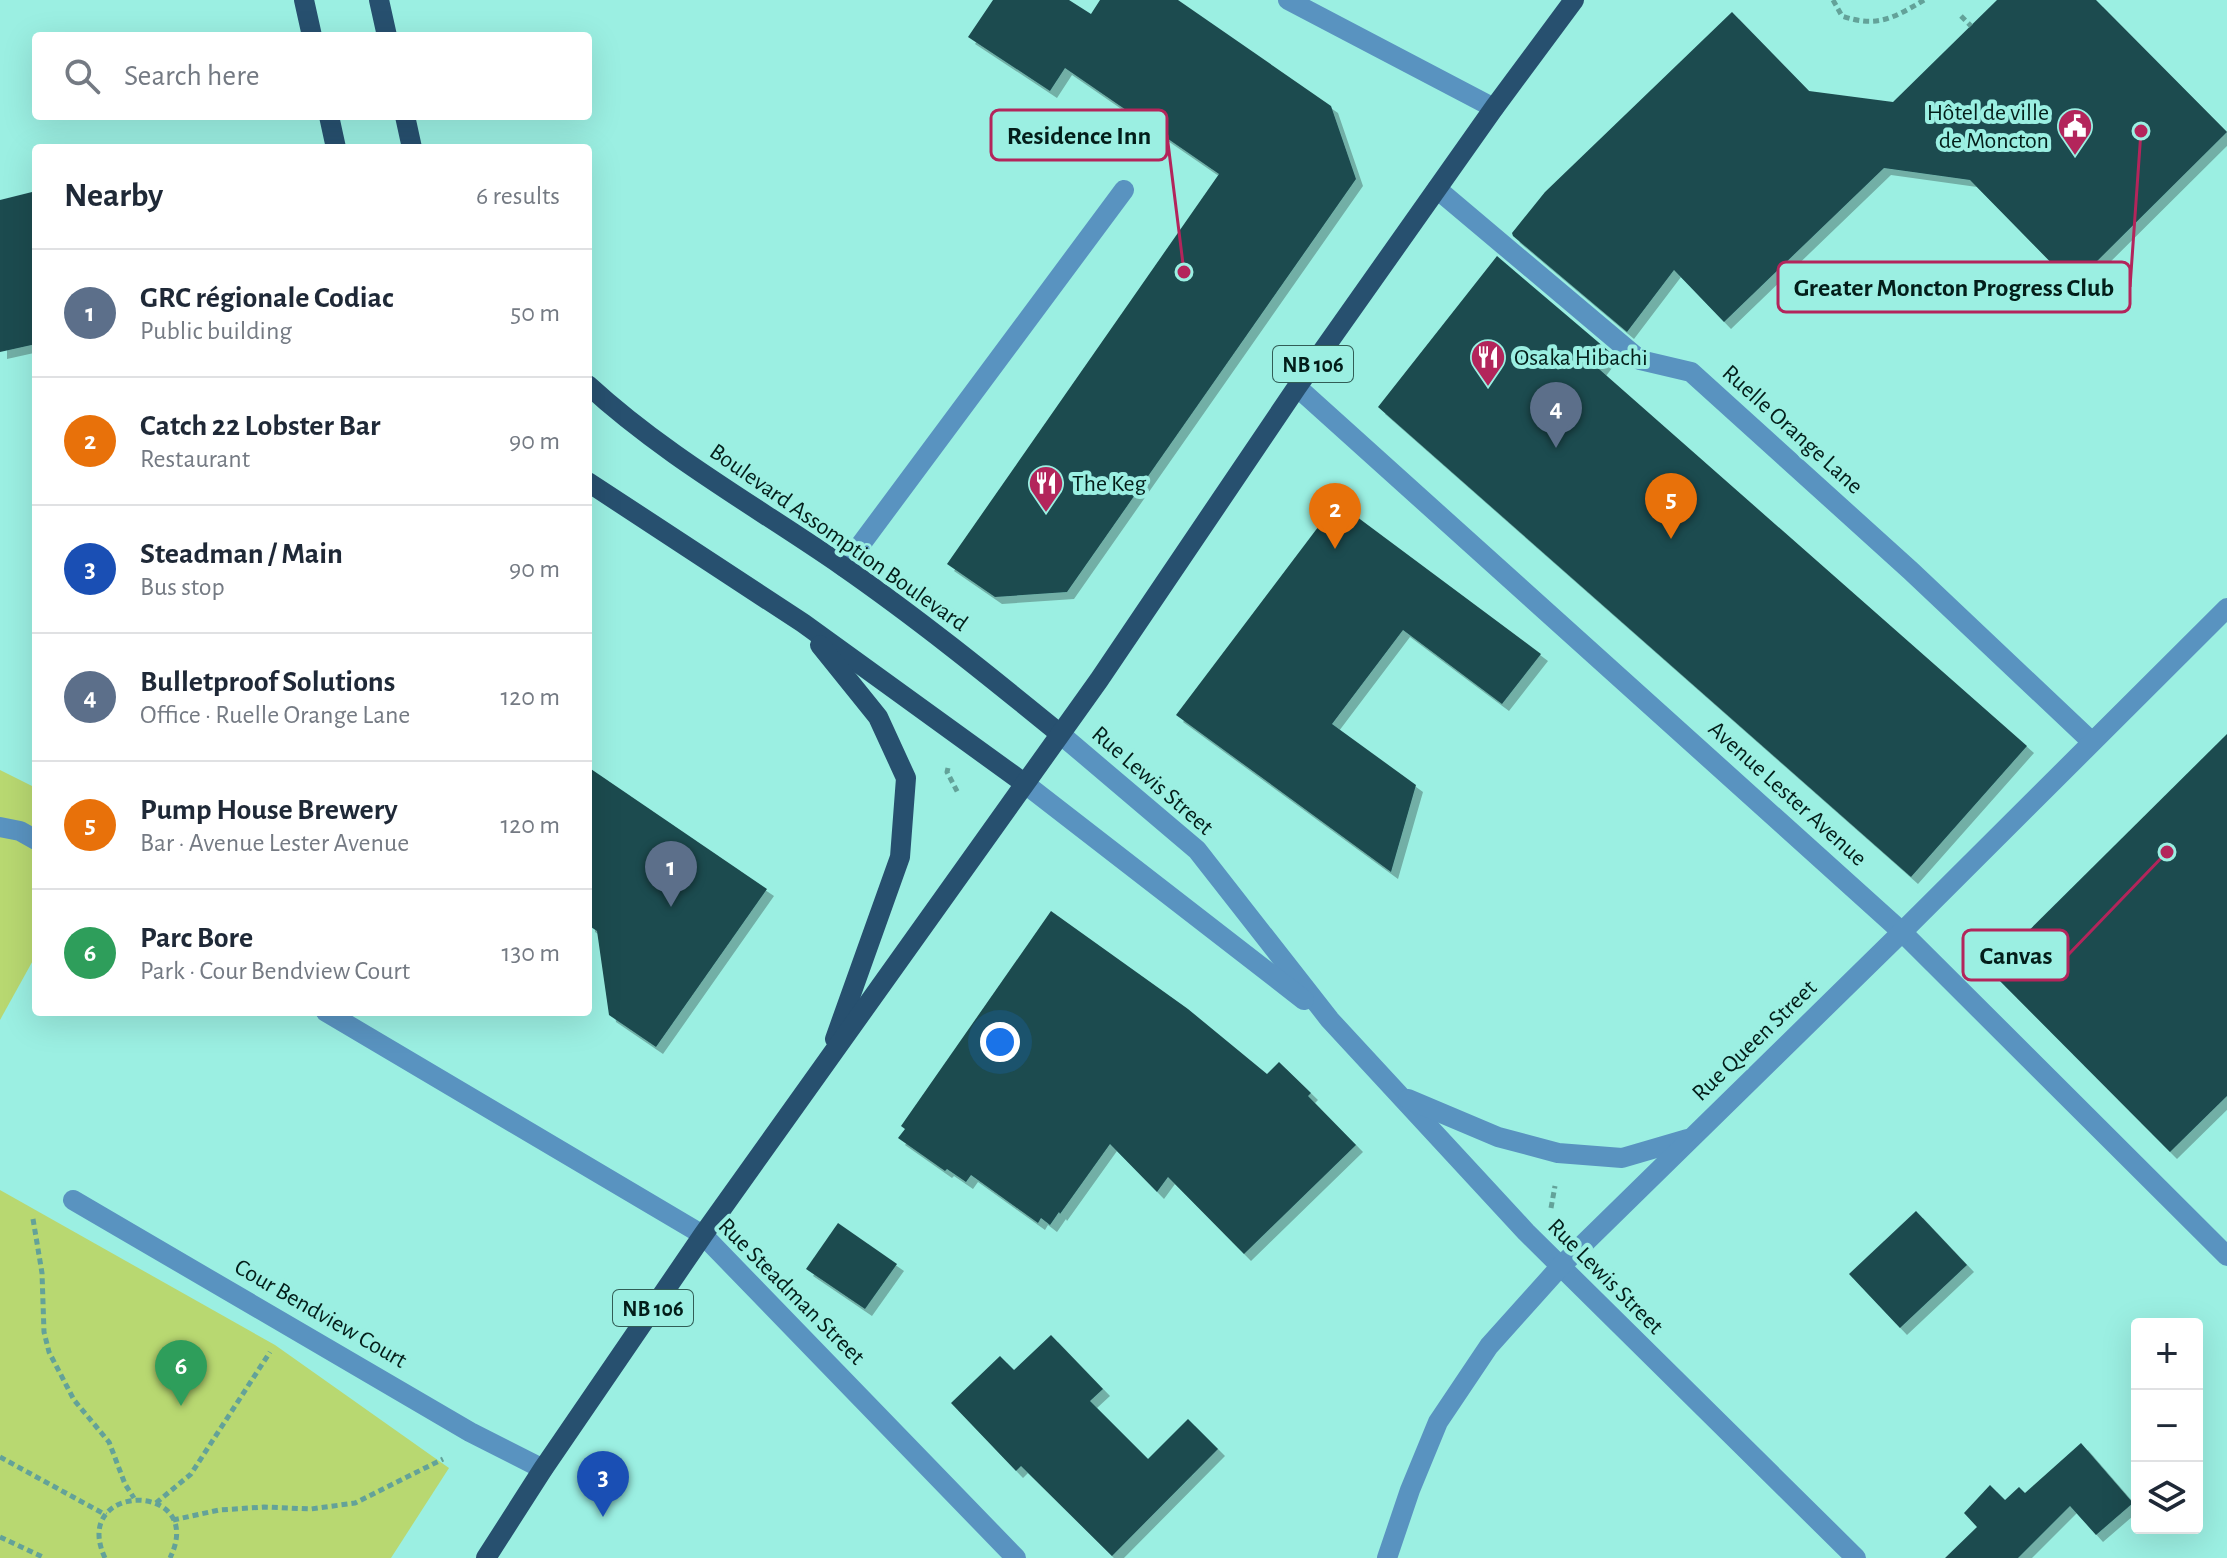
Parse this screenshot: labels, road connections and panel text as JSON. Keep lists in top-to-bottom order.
{
  "streets": {
    "main road": ["NB 106", "Boulevard Assomption Boulevard"],
    "street": [
      "Ruelle Orange Lane",
      "Rue Lewis Street",
      "Avenue Lester Avenue",
      "Rue Queen Street",
      "Rue Steadman Street",
      "Cour Bendview Court"
    ]
  },
  "crossings": [
    ["NB 106", "Ruelle Orange Lane"],
    ["NB 106", "Boulevard Assomption Boulevard"],
    ["NB 106", "Rue Lewis Street"],
    ["NB 106", "Avenue Lester Avenue"],
    ["NB 106", "Rue Steadman Street"],
    ["NB 106", "Cour Bendview Court"],
    ["Ruelle Orange Lane", "Rue Queen Street"],
    ["Boulevard Assomption Boulevard", "Rue Lewis Street"],
    ["Rue Lewis Street", "Rue Queen Street"],
    ["Avenue Lester Avenue", "Rue Queen Street"]
  ],
  "places": {
    "other": ["Greater Moncton Progress Club", "Residence Inn", "Canvas"],
    "public building": ["Hôtel de ville de Moncton"],
    "restaurant": ["Osaka Hibachi", "The Keg"]
  },
  "page": {
    "search": "Search here",
    "heading": ["Nearby", "6 results"],
    "list": [
      {
        "mark": "1",
        "name": "GRC régionale Codiac",
        "note": "Public building",
        "value": "50 m"
      },
      {
        "mark": "2",
        "name": "Catch 22 Lobster Bar",
        "note": "Restaurant",
        "value": "90 m"
      },
      {
        "mark": "3",
        "name": "Steadman / Main",
        "note": "Bus stop",
        "value": "90 m"
      },
      {
        "mark": "4",
        "name": "Bulletproof Solutions",
        "note": "Office · Ruelle Orange Lane",
        "value": "120 m"
      },
      {
        "mark": "5",
        "name": "Pump House Brewery",
        "note": "Bar · Avenue Lester Avenue",
        "value": "120 m"
      },
      {
        "mark": "6",
        "name": "Parc Bore",
        "note": "Park · Cour Bendview Court",
        "value": "130 m"
      }
    ],
    "pins": [
      "4",
      "5",
      "2",
      "1",
      "6",
      "3"
    ],
    "map_buttons": ["+", "−"]
  }
}
